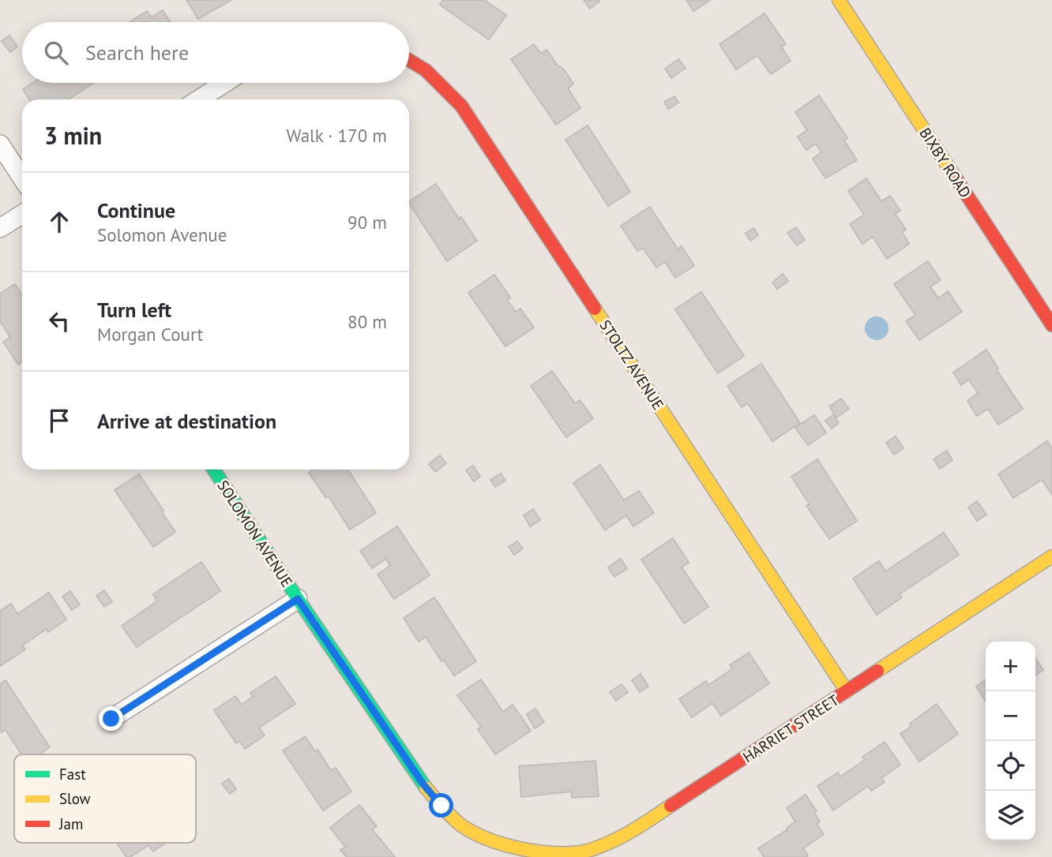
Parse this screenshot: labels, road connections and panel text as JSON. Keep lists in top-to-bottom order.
{
  "streets": {
    "street": [
      "BIXBY ROAD",
      "STOLTZ AVENUE",
      "SOLOMON AVENUE",
      "HARRIET STREET"
    ]
  },
  "crossings": [
    ["STOLTZ AVENUE", "HARRIET STREET"],
    ["SOLOMON AVENUE", "HARRIET STREET"]
  ],
  "legend": ["Fast", "Slow", "Jam"],
  "page": {
    "search": "Search here",
    "heading": ["3 min", "Walk · 170 m"],
    "list": [
      ["Continue", "Solomon Avenue", "90 m"],
      ["Turn left", "Morgan Court", "80 m"],
      "Arrive at destination"
    ],
    "map_buttons": ["+", "−"]
  }
}
